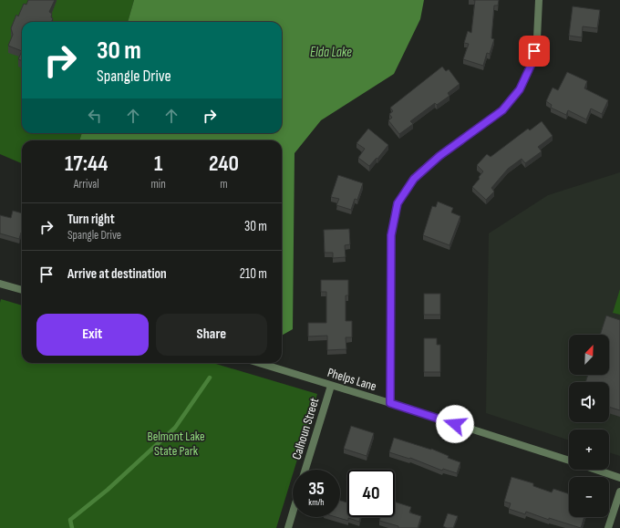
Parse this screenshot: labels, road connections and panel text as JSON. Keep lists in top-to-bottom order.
{
  "streets": {
    "street": ["Phelps Lane", "Calhoun Street"]
  },
  "crossings": [
    ["Phelps Lane", "Calhoun Street"]
  ],
  "water": ["Elda Lake"],
  "parks": ["Belmont Lake State Park"],
  "north": "top right",
  "page": {
    "turn": ["30 m", "Spangle Drive"],
    "eta": [
      "17:44",
      "Arrival",
      "1",
      "min",
      "240",
      "m"
    ],
    "list": [
      {
        "name": "Turn right",
        "note": "Spangle Drive",
        "value": "30 m"
      },
      {
        "name": "Arrive at destination",
        "value": "210 m"
      }
    ],
    "buttons": ["Exit", "Share"],
    "map_buttons": ["+", "−"],
    "speed": "35 km/h",
    "limit": "40"
  }
}
